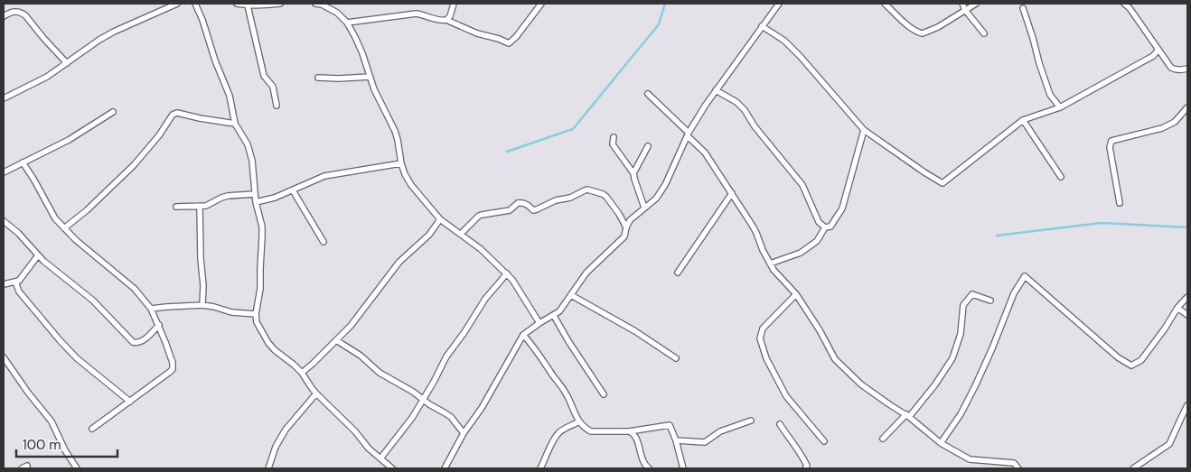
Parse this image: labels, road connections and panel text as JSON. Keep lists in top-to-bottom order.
{
  "scale_bar": "100 m"
}
